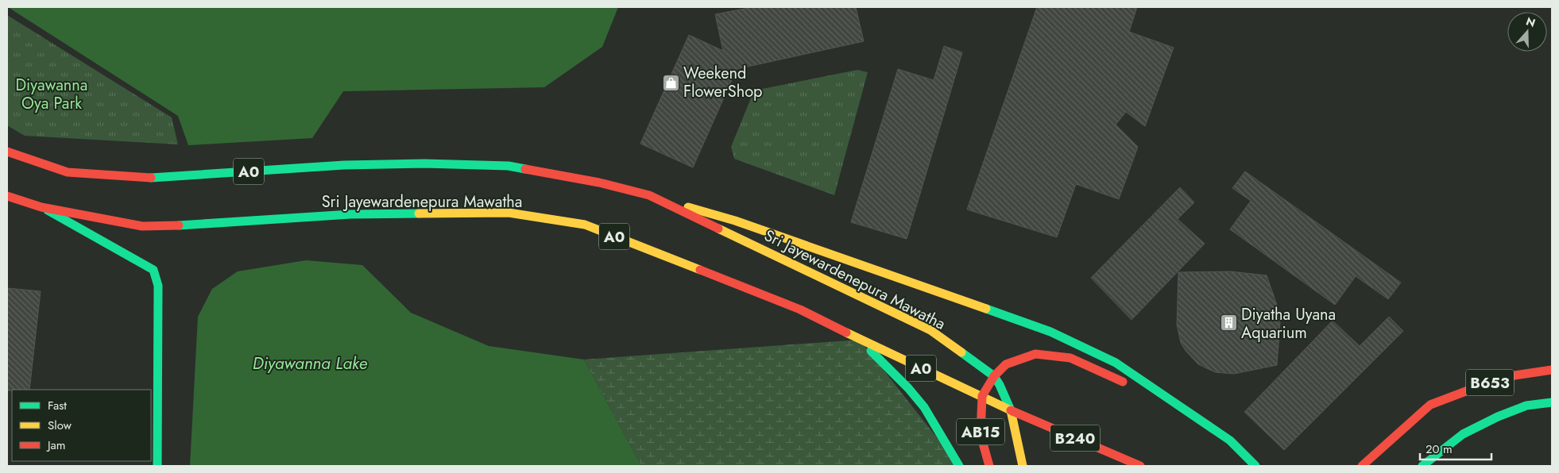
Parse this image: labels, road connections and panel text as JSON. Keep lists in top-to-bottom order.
{
  "streets": {
    "main road": [
      "A0",
      "Sri Jayewardenepura Mawatha",
      "B653",
      "AB15",
      "B240"
    ]
  },
  "crossings": [
    ["Sri Jayewardenepura Mawatha", "AB15"],
    ["Sri Jayewardenepura Mawatha", "B240"],
    ["AB15", "B240"]
  ],
  "water": ["Diyawanna Lake"],
  "parks": ["Diyawanna Oya Park"],
  "places": {
    "shop": ["Weekend FlowerShop"],
    "building": ["Diyatha Uyana Aquarium"]
  },
  "legend": ["Fast", "Slow", "Jam"],
  "scale_bar": "20 m",
  "north": "top"
}
